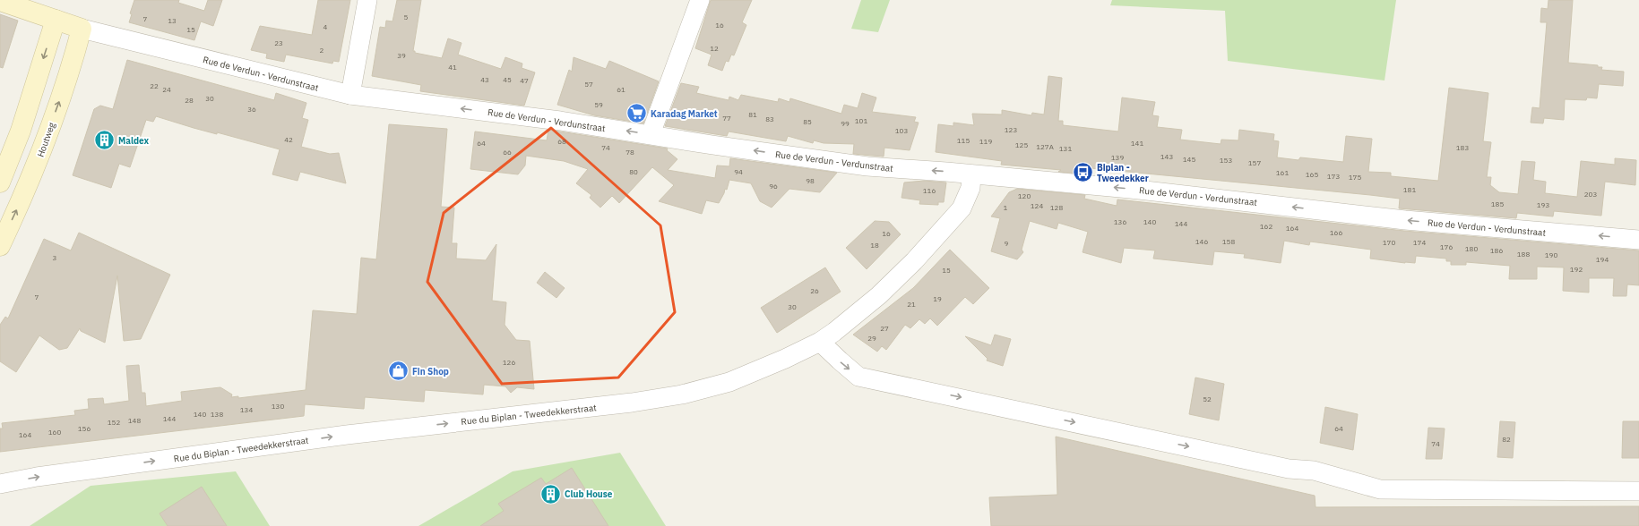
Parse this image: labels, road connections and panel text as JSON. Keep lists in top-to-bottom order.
{
  "streets": {
    "main road": ["Houtweg"],
    "street": ["Rue de Verdun - Verdunstraat", "Rue du Biplan - Tweedekkerstraat"]
  },
  "crossings": [
    ["Rue de Verdun - Verdunstraat", "Houtweg"],
    ["Rue de Verdun - Verdunstraat", "Rue du Biplan - Tweedekkerstraat"]
  ],
  "one_way": ["Rue de Verdun - Verdunstraat", "Rue du Biplan - Tweedekkerstraat"],
  "places": {
    "supermarket": ["Karadag Market"],
    "building": ["Maldex", "Club House"],
    "bus stop": ["Biplan - Tweedekker"],
    "shop": ["Fin Shop"]
  },
  "house_numbers": [
    "5",
    "7",
    "13",
    "16",
    "4",
    "15",
    "23",
    "12",
    "2",
    "39",
    "41",
    "43",
    "45",
    "47",
    "57",
    "22",
    "24",
    "61",
    "30",
    "28",
    "59",
    "36",
    "81",
    "77",
    "83",
    "101",
    "85",
    "99",
    "123",
    "103",
    "42",
    "115",
    "68",
    "119",
    "64",
    "141",
    "125",
    "127A",
    "74",
    "183",
    "131",
    "66",
    "78",
    "143",
    "139",
    "145",
    "153",
    "157",
    "80",
    "94",
    "161",
    "165",
    "173",
    "175",
    "98",
    "96",
    "181",
    "116",
    "203",
    "120",
    "185",
    "193",
    "124",
    "1",
    "128",
    "136",
    "140",
    "144",
    "162",
    "164",
    "166",
    "16",
    "146",
    "158",
    "170",
    "174",
    "9",
    "18",
    "176",
    "180",
    "186",
    "188",
    "190",
    "3",
    "194",
    "192",
    "15",
    "26",
    "7",
    "19",
    "21",
    "30",
    "27",
    "29",
    "126",
    "52",
    "130",
    "134",
    "140",
    "138",
    "144",
    "148",
    "152",
    "156",
    "64",
    "160",
    "164",
    "82",
    "74"
  ]
}
